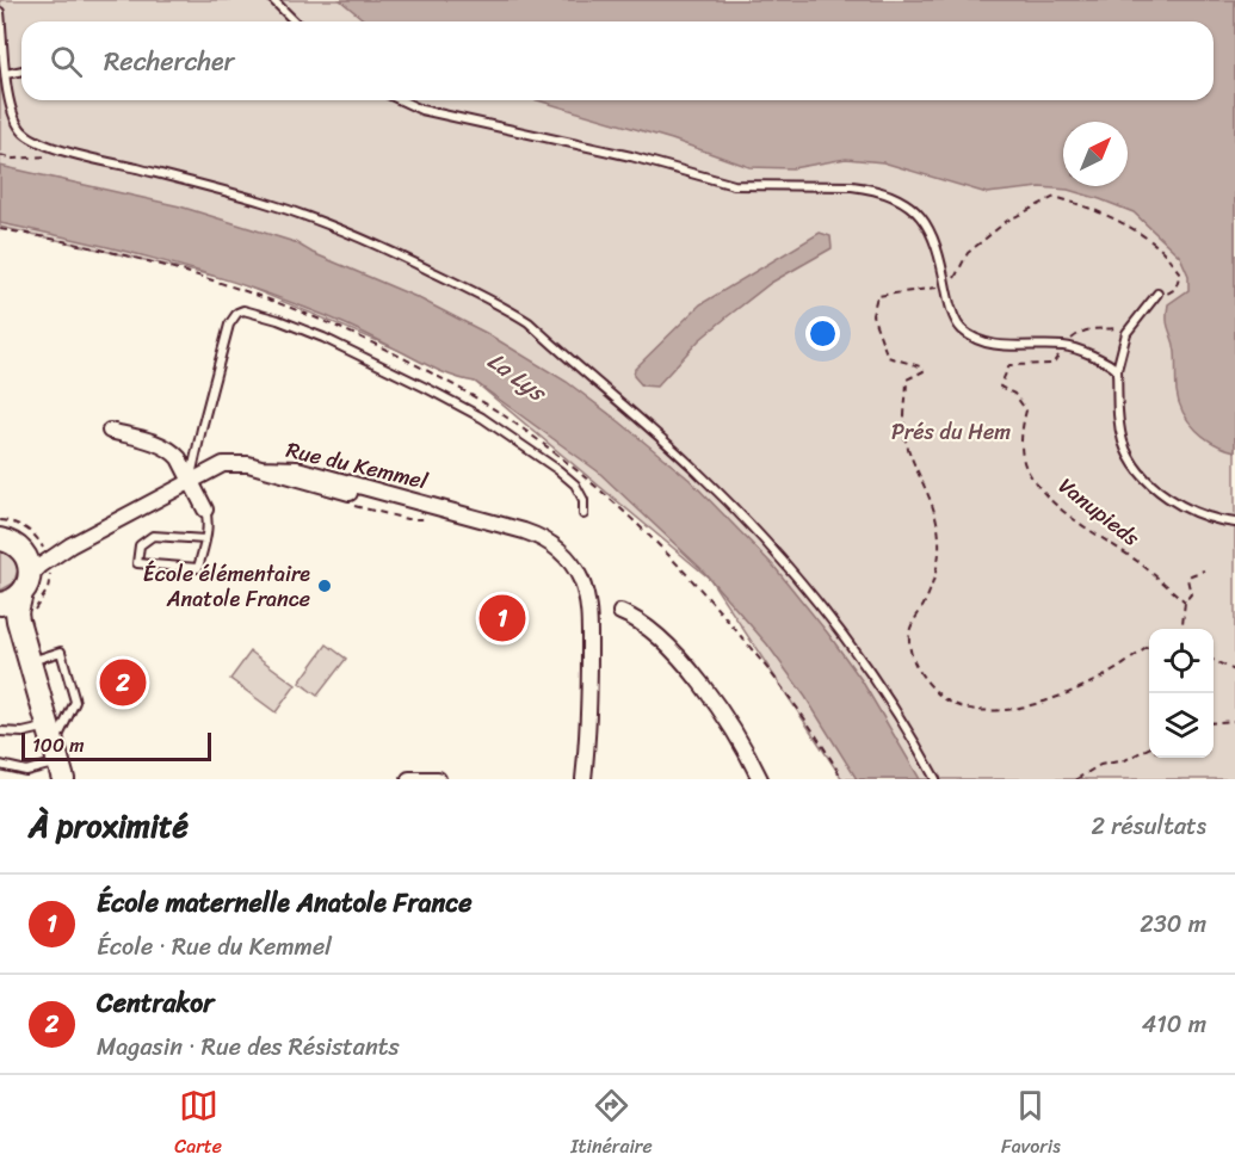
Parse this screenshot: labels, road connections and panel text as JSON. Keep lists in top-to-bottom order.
{
  "streets": {
    "street": ["Rue du Kemmel"],
    "path": ["Vanupieds"]
  },
  "water": ["La Lys"],
  "parks": ["Prés du Hem"],
  "places": ["École élémentaire Anatole France"],
  "scale_bar": "100 m",
  "north": "top right",
  "page": {
    "search": "Rechercher",
    "pins": ["1", "2"],
    "scale": "100 m",
    "heading": ["À proximité", "2 résultats"],
    "list": [
      {
        "mark": "1",
        "name": "École maternelle Anatole France",
        "note": "École · Rue du Kemmel",
        "value": "230 m"
      },
      {
        "mark": "2",
        "name": "Centrakor",
        "note": "Magasin · Rue des Résistants",
        "value": "410 m"
      }
    ],
    "nav": ["Carte", "Itinéraire", "Favoris"]
  }
}
